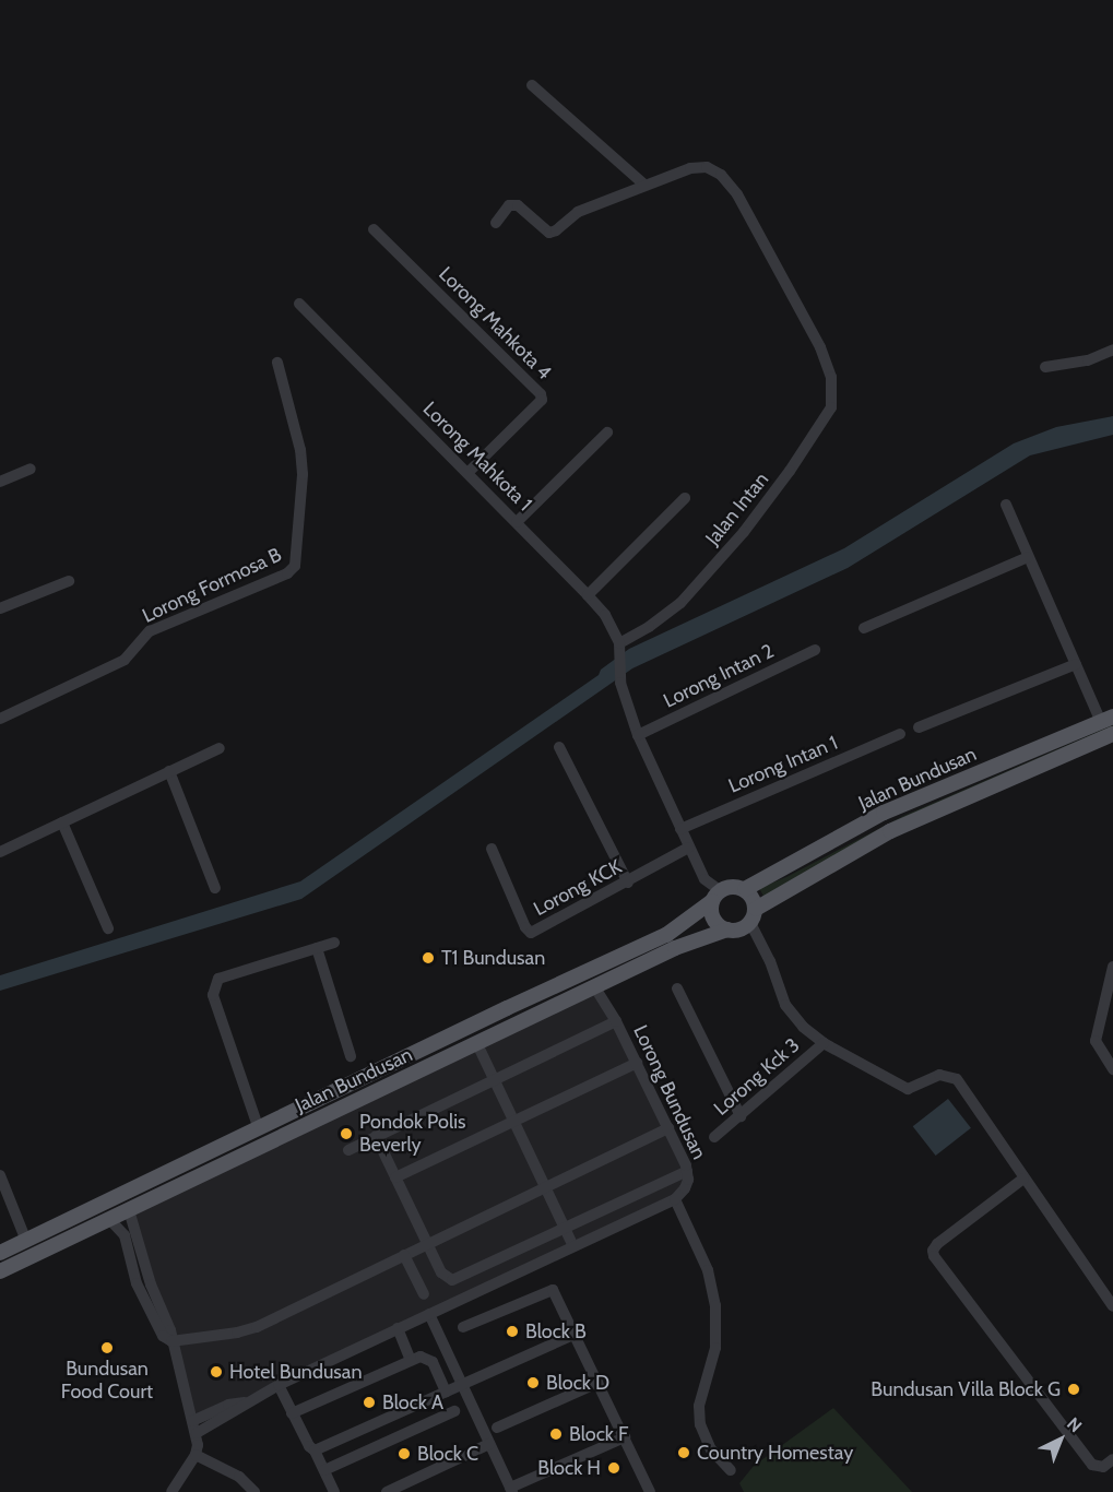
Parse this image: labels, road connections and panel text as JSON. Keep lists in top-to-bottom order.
{
  "streets": {
    "main road": ["Jalan Bundusan"],
    "street": [
      "Lorong Mahkota 4",
      "Lorong Mahkota 1",
      "Jalan Intan",
      "Lorong Formosa B",
      "Lorong Intan 2",
      "Lorong Intan 1",
      "Lorong KCK",
      "Lorong Kck 3",
      "Lorong Bundusan"
    ]
  },
  "crossings": [
    ["Lorong Mahkota 4", "Lorong Mahkota 1"],
    ["Lorong Mahkota 1", "Jalan Intan"],
    ["Jalan Bundusan", "Lorong Bundusan"]
  ],
  "places": [
    "T1 Bundusan",
    "Pondok Polis Beverly",
    "Block B",
    "Bundusan Food Court",
    "Hotel Bundusan",
    "Block D",
    "Bundusan Villa Block G",
    "Block A",
    "Block F",
    "Country Homestay",
    "Block C",
    "Block H"
  ],
  "north": "top right"
}
